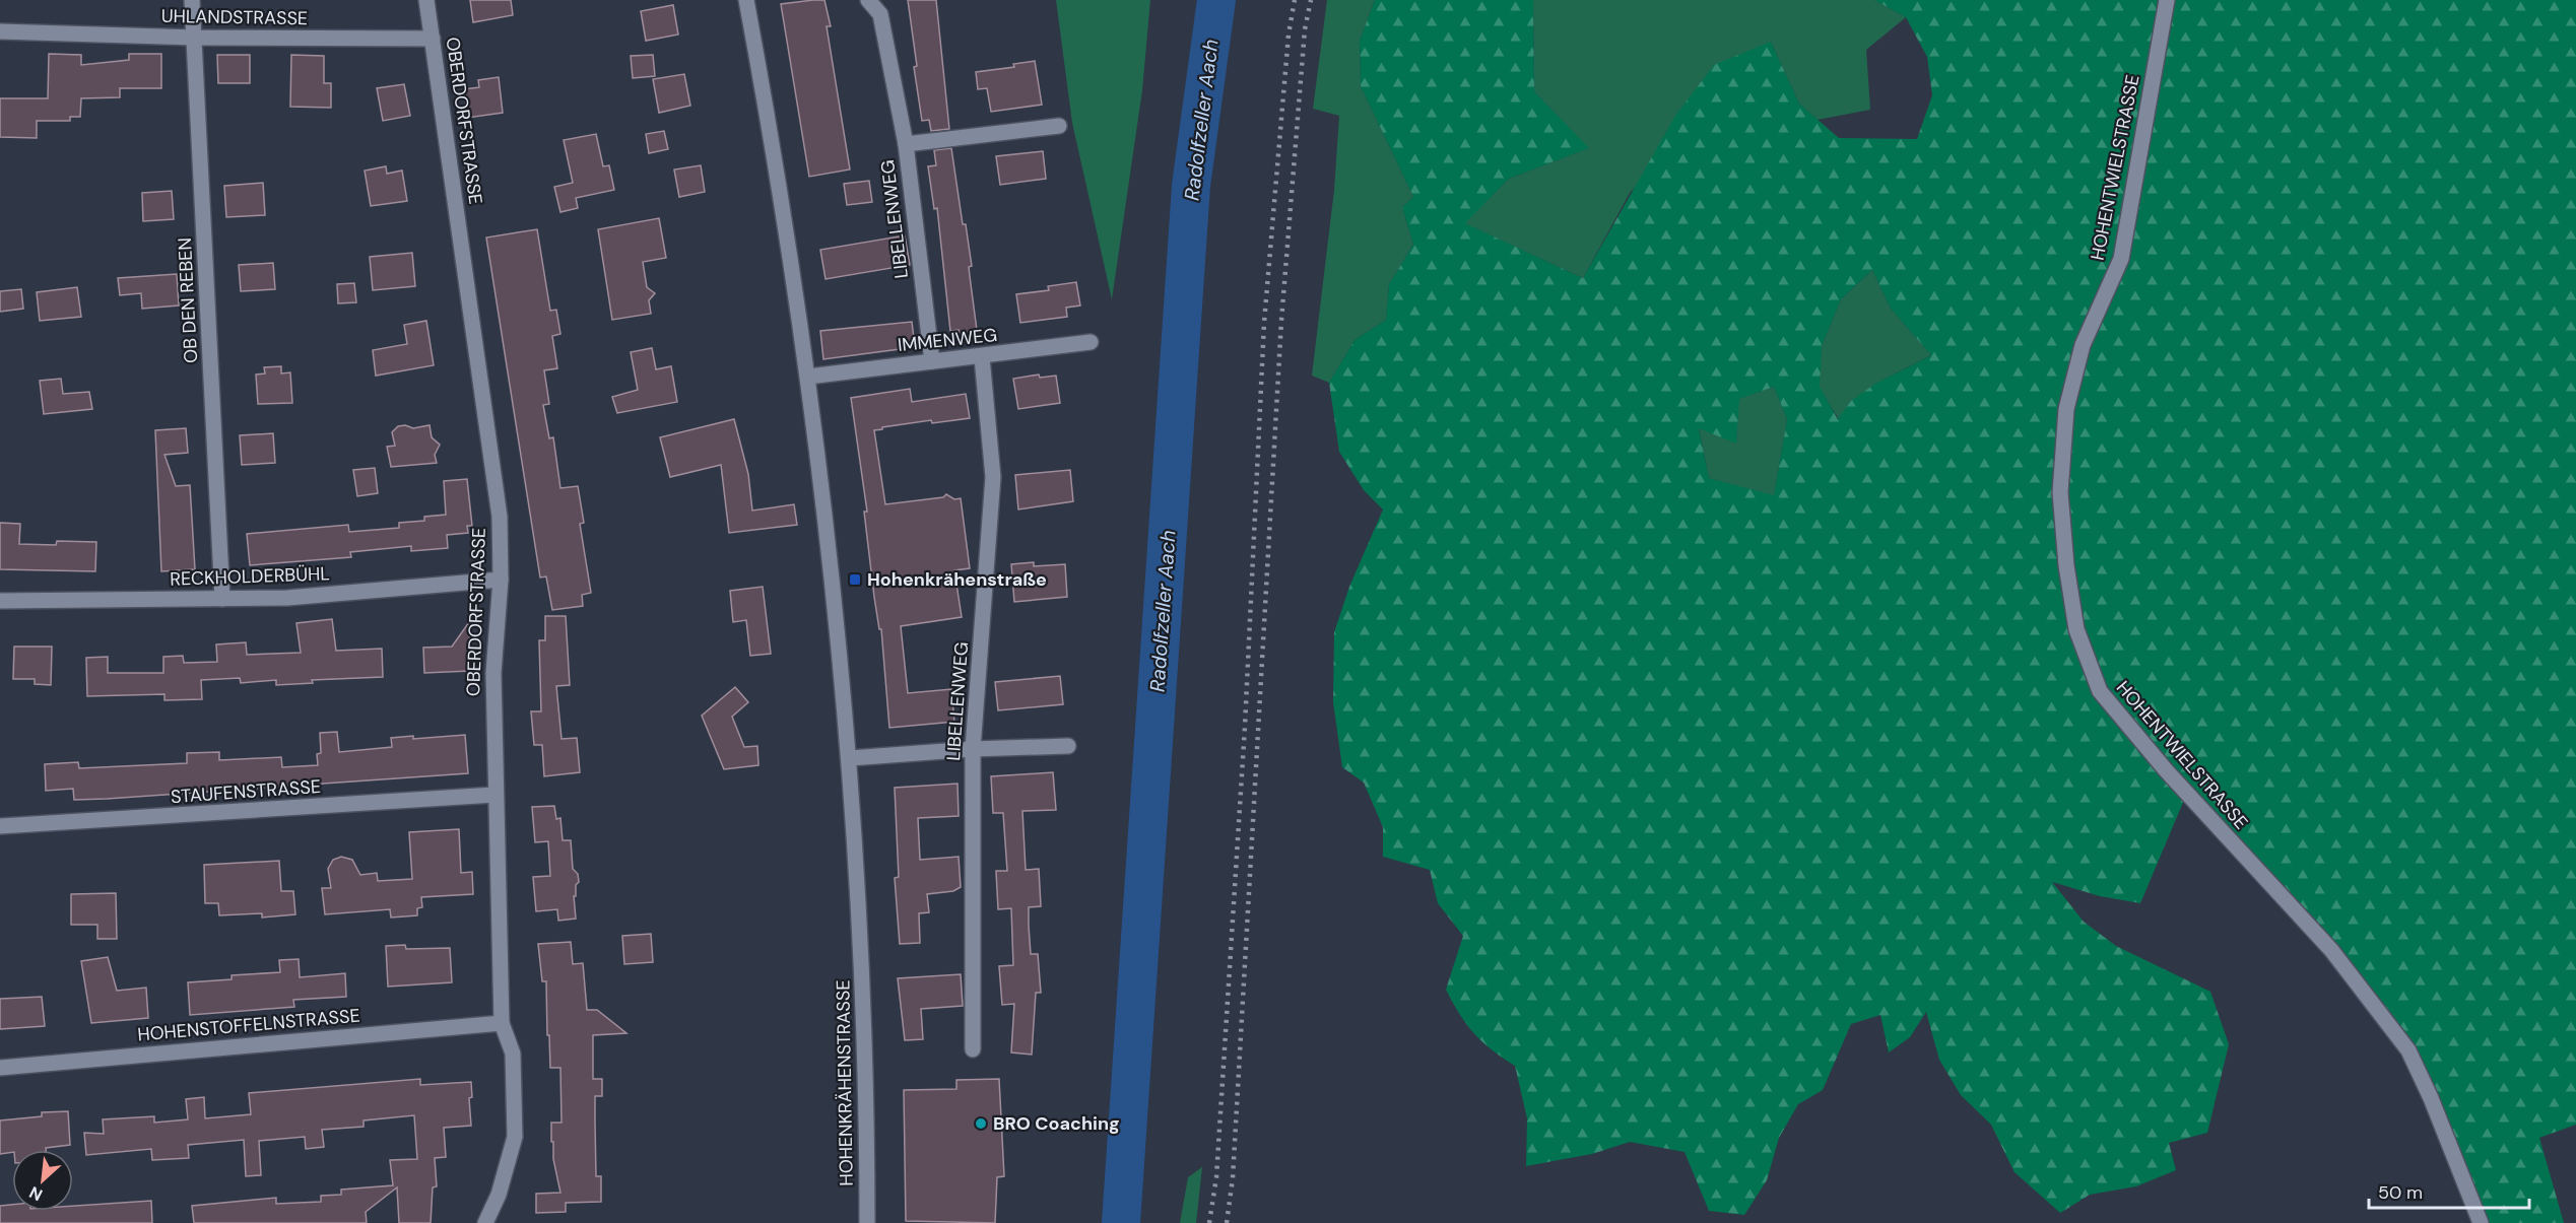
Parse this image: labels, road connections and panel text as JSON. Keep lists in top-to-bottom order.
{
  "streets": {
    "street": [
      "UHLANDSTRASSE",
      "OBERDORFSTRASSE",
      "HOHENTWIELSTRASSE",
      "LIBELLENWEG",
      "OB DEN REBEN",
      "IMMENWEG",
      "RECKHOLDERBÜHL",
      "STAUFENSTRASSE",
      "HOHENSTOFFELNSTRASSE",
      "HOHENKRÄHENSTRASSE"
    ]
  },
  "crossings": [
    ["UHLANDSTRASSE", "OBERDORFSTRASSE"],
    ["UHLANDSTRASSE", "OB DEN REBEN"],
    ["OBERDORFSTRASSE", "RECKHOLDERBÜHL"],
    ["OBERDORFSTRASSE", "STAUFENSTRASSE"],
    ["OBERDORFSTRASSE", "HOHENSTOFFELNSTRASSE"],
    ["LIBELLENWEG", "IMMENWEG"],
    ["OB DEN REBEN", "RECKHOLDERBÜHL"],
    ["IMMENWEG", "HOHENKRÄHENSTRASSE"]
  ],
  "water": ["Radolfzeller Aach"],
  "places": {
    "transit": ["Hohenkrähenstraße"],
    "other": ["BRO Coaching"]
  },
  "scale_bar": "50 m",
  "north": "bottom left"
}
